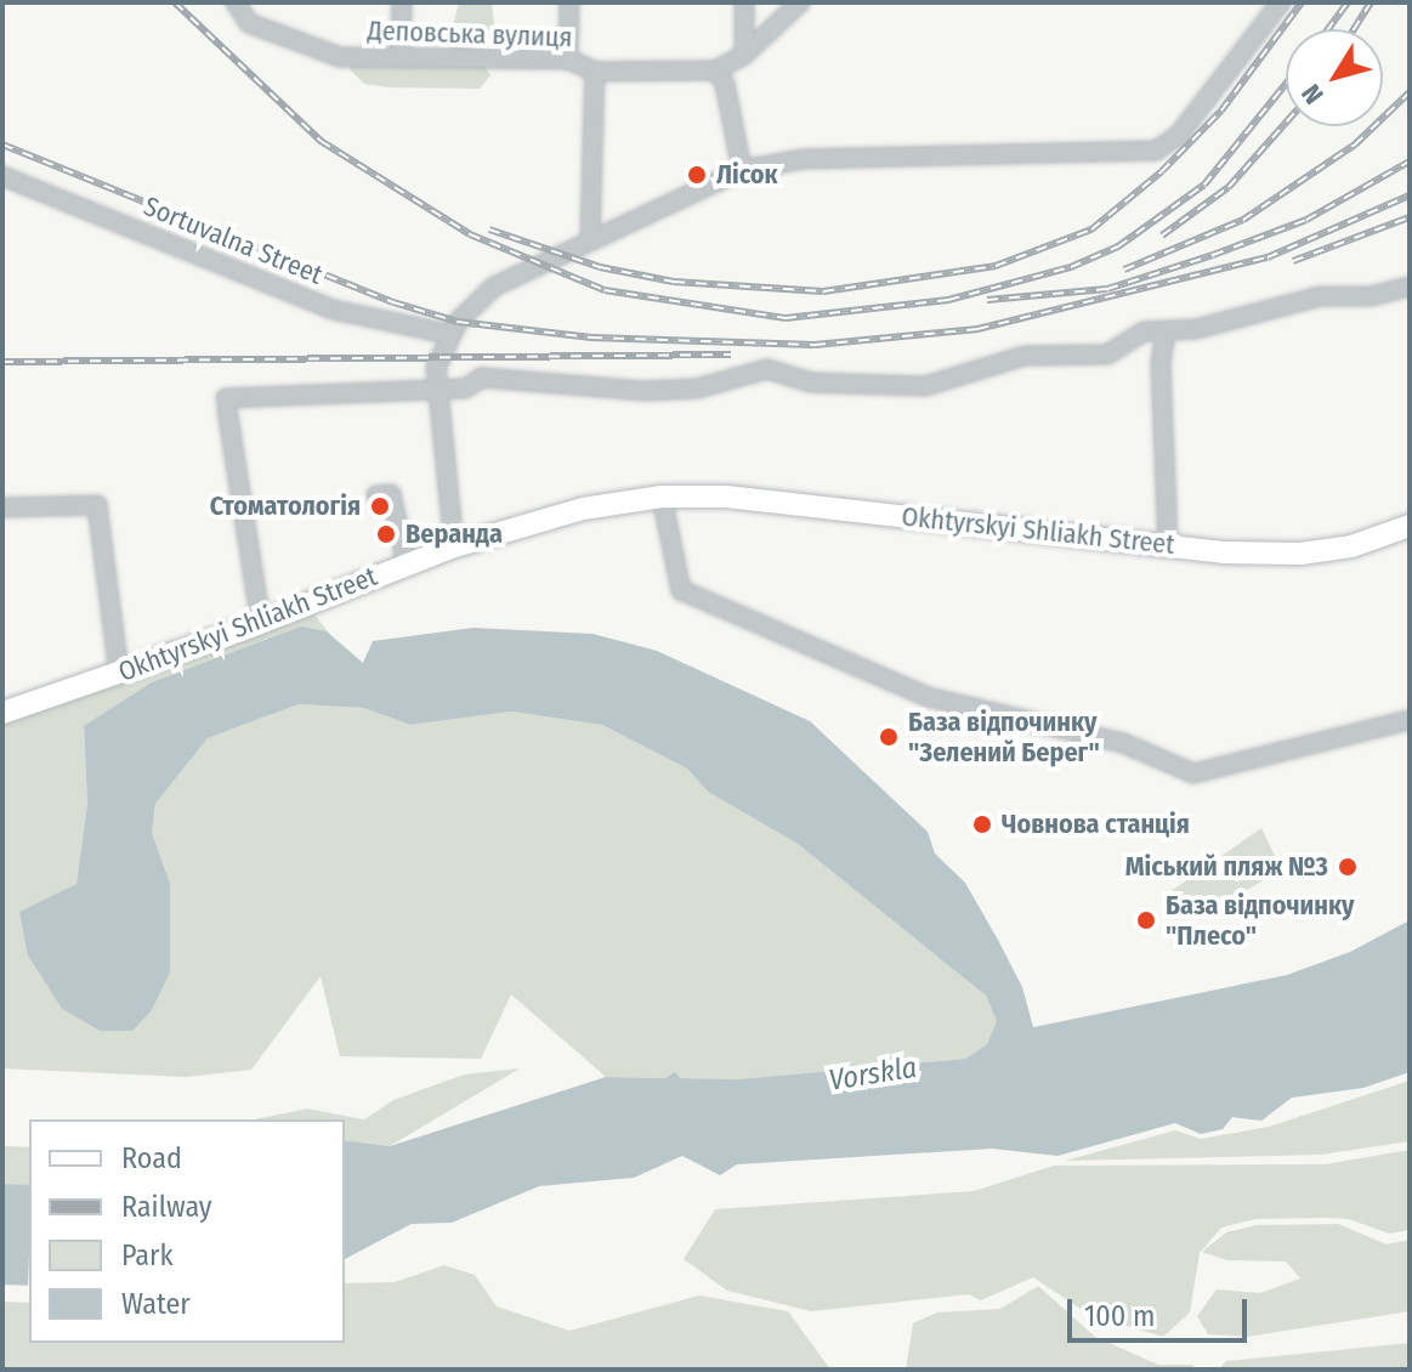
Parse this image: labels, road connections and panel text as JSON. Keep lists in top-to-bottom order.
{
  "streets": {
    "main road": ["Okhtyrskyi Shliakh Street"],
    "street": ["Деповська вулиця", "Sortuvalna Street"]
  },
  "water": ["Vorskla"],
  "places": [
    "Лісок",
    "Стоматологія",
    "Веранда",
    "База відпочинку \"Зелений Берег\"",
    "Човнова станція",
    "Міський пляж №3",
    "База відпочинку \"Плесо\""
  ],
  "legend": [
    "Road",
    "Railway",
    "Park",
    "Water"
  ],
  "scale_bar": "100 m",
  "north": "bottom left"
}
